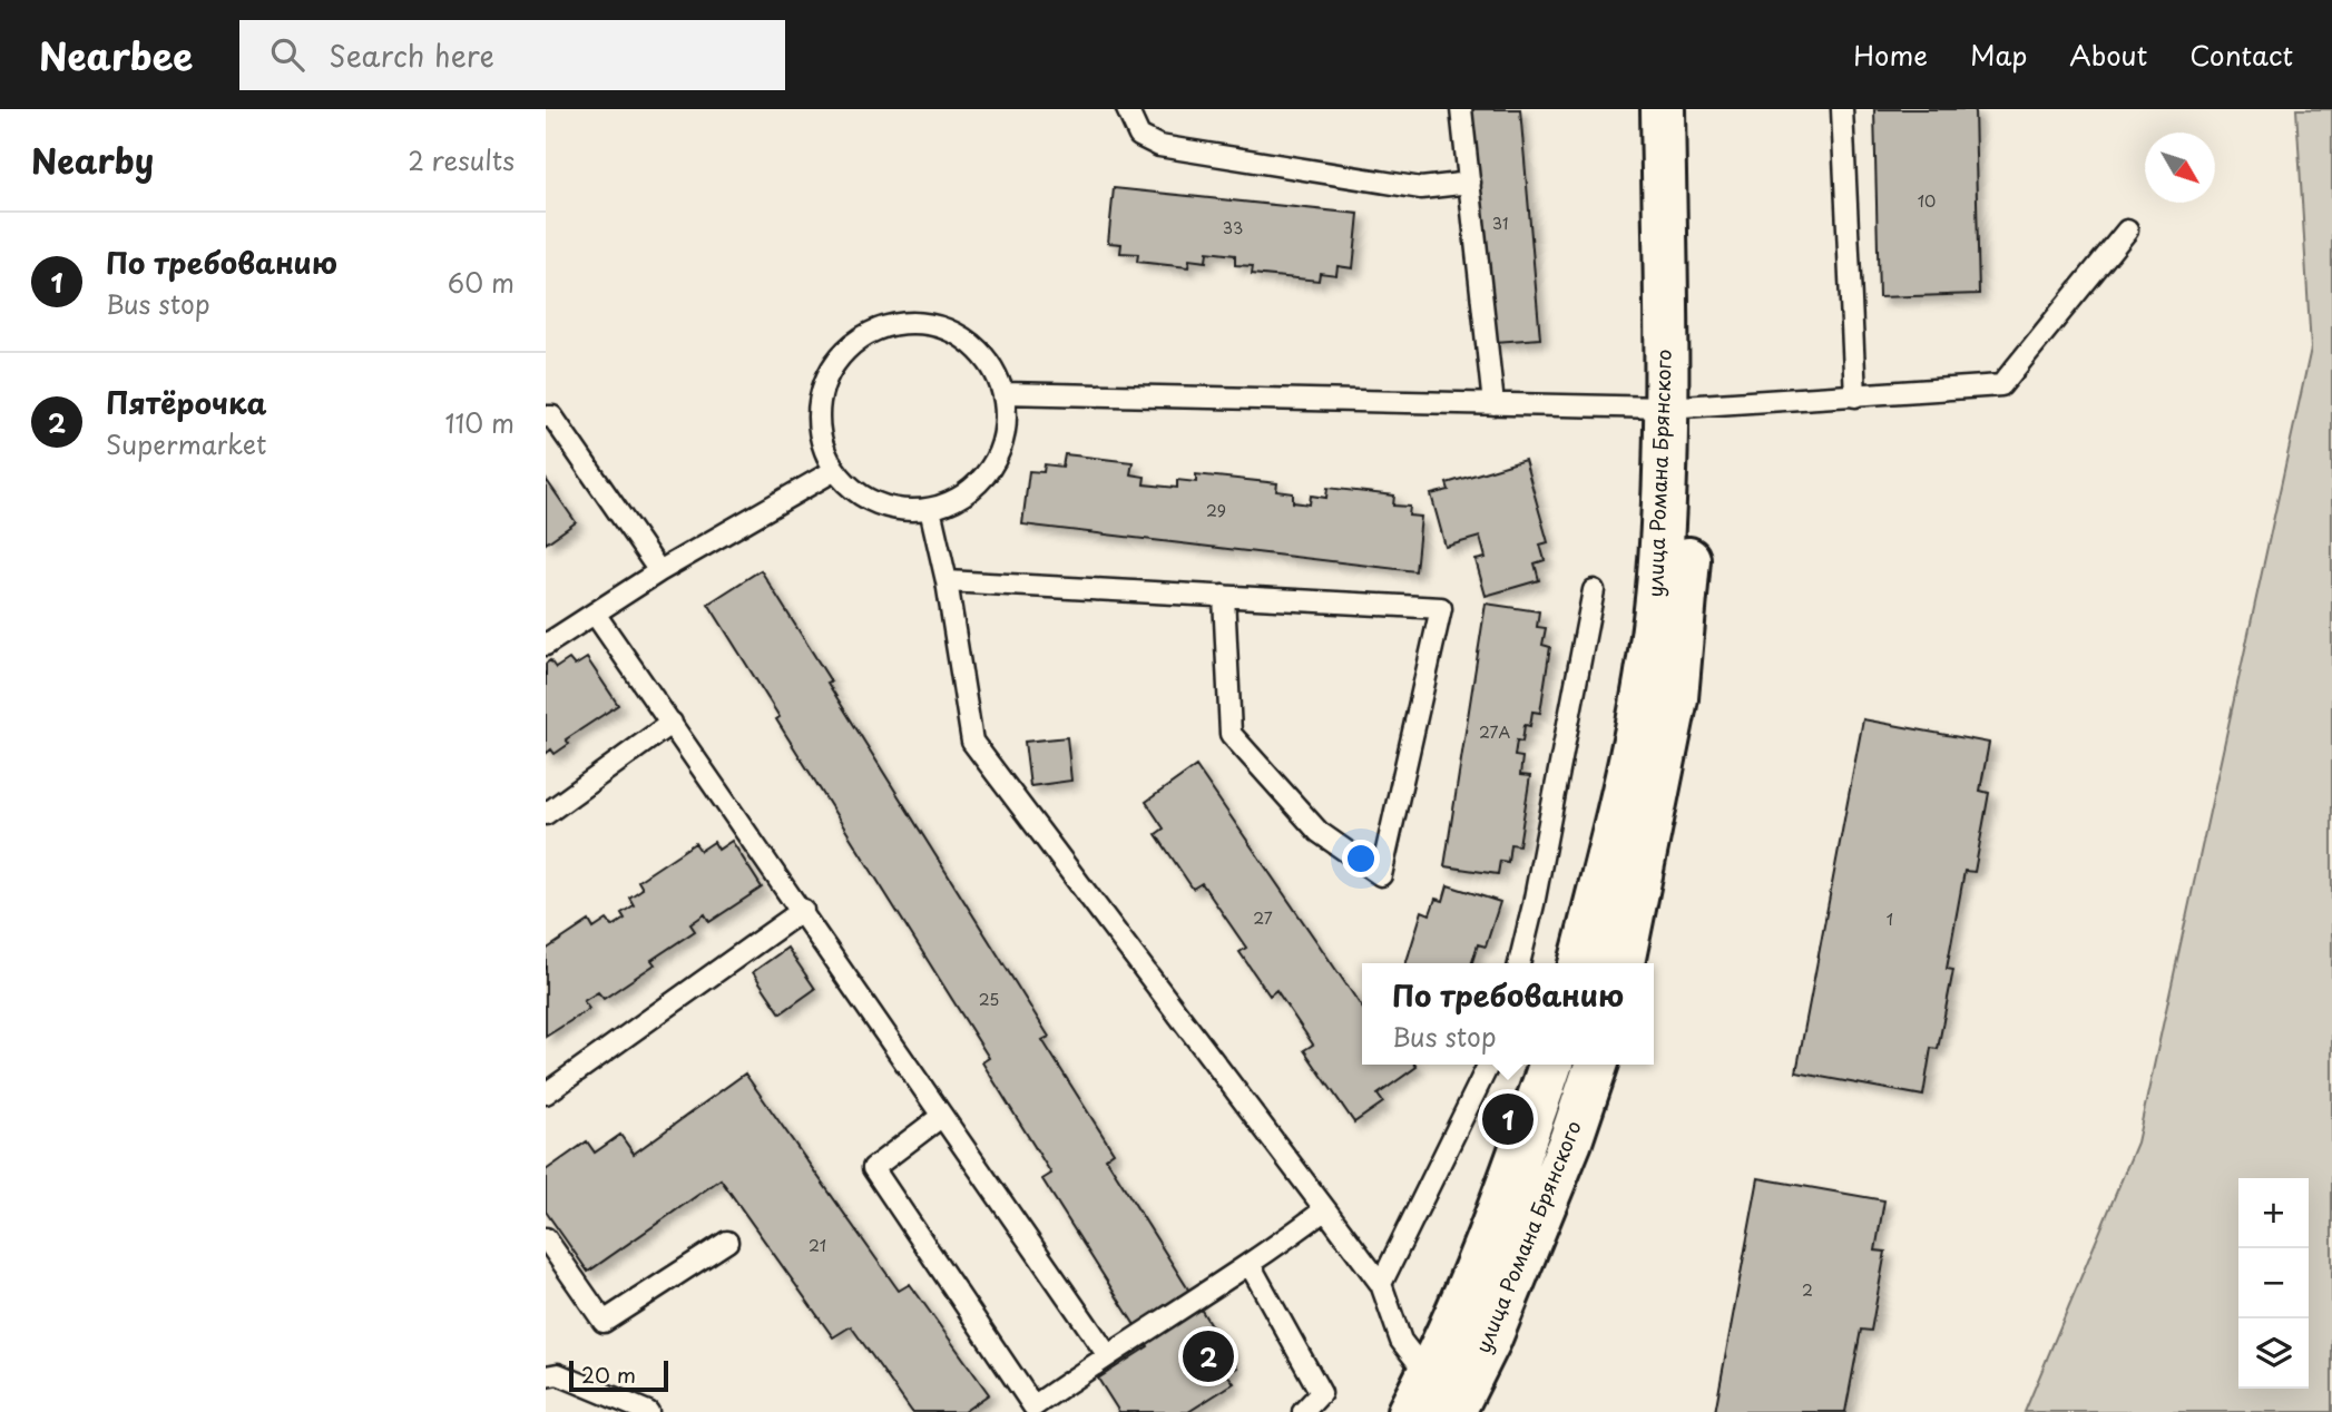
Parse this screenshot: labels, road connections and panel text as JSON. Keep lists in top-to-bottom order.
{
  "streets": {
    "main road": ["улица Романа Брянского"]
  },
  "house_numbers": [
    "10",
    "31",
    "33",
    "29",
    "27А",
    "27",
    "1",
    "25",
    "21",
    "2"
  ],
  "scale_bar": "20 m",
  "north": "bottom right",
  "page": {
    "header": "Nearbee",
    "search": "Search here",
    "nav": [
      "Home",
      "Map",
      "About",
      "Contact"
    ],
    "heading": ["Nearby", "2 results"],
    "list": [
      {
        "mark": "1",
        "name": "По требованию",
        "note": "Bus stop",
        "value": "60 m"
      },
      {
        "mark": "2",
        "name": "Пятёрочка",
        "note": "Supermarket",
        "value": "110 m"
      }
    ],
    "popup": ["По требованию", "Bus stop"],
    "pins": ["1", "2"],
    "map_buttons": ["+", "−"],
    "scale": "20 m"
  }
}
